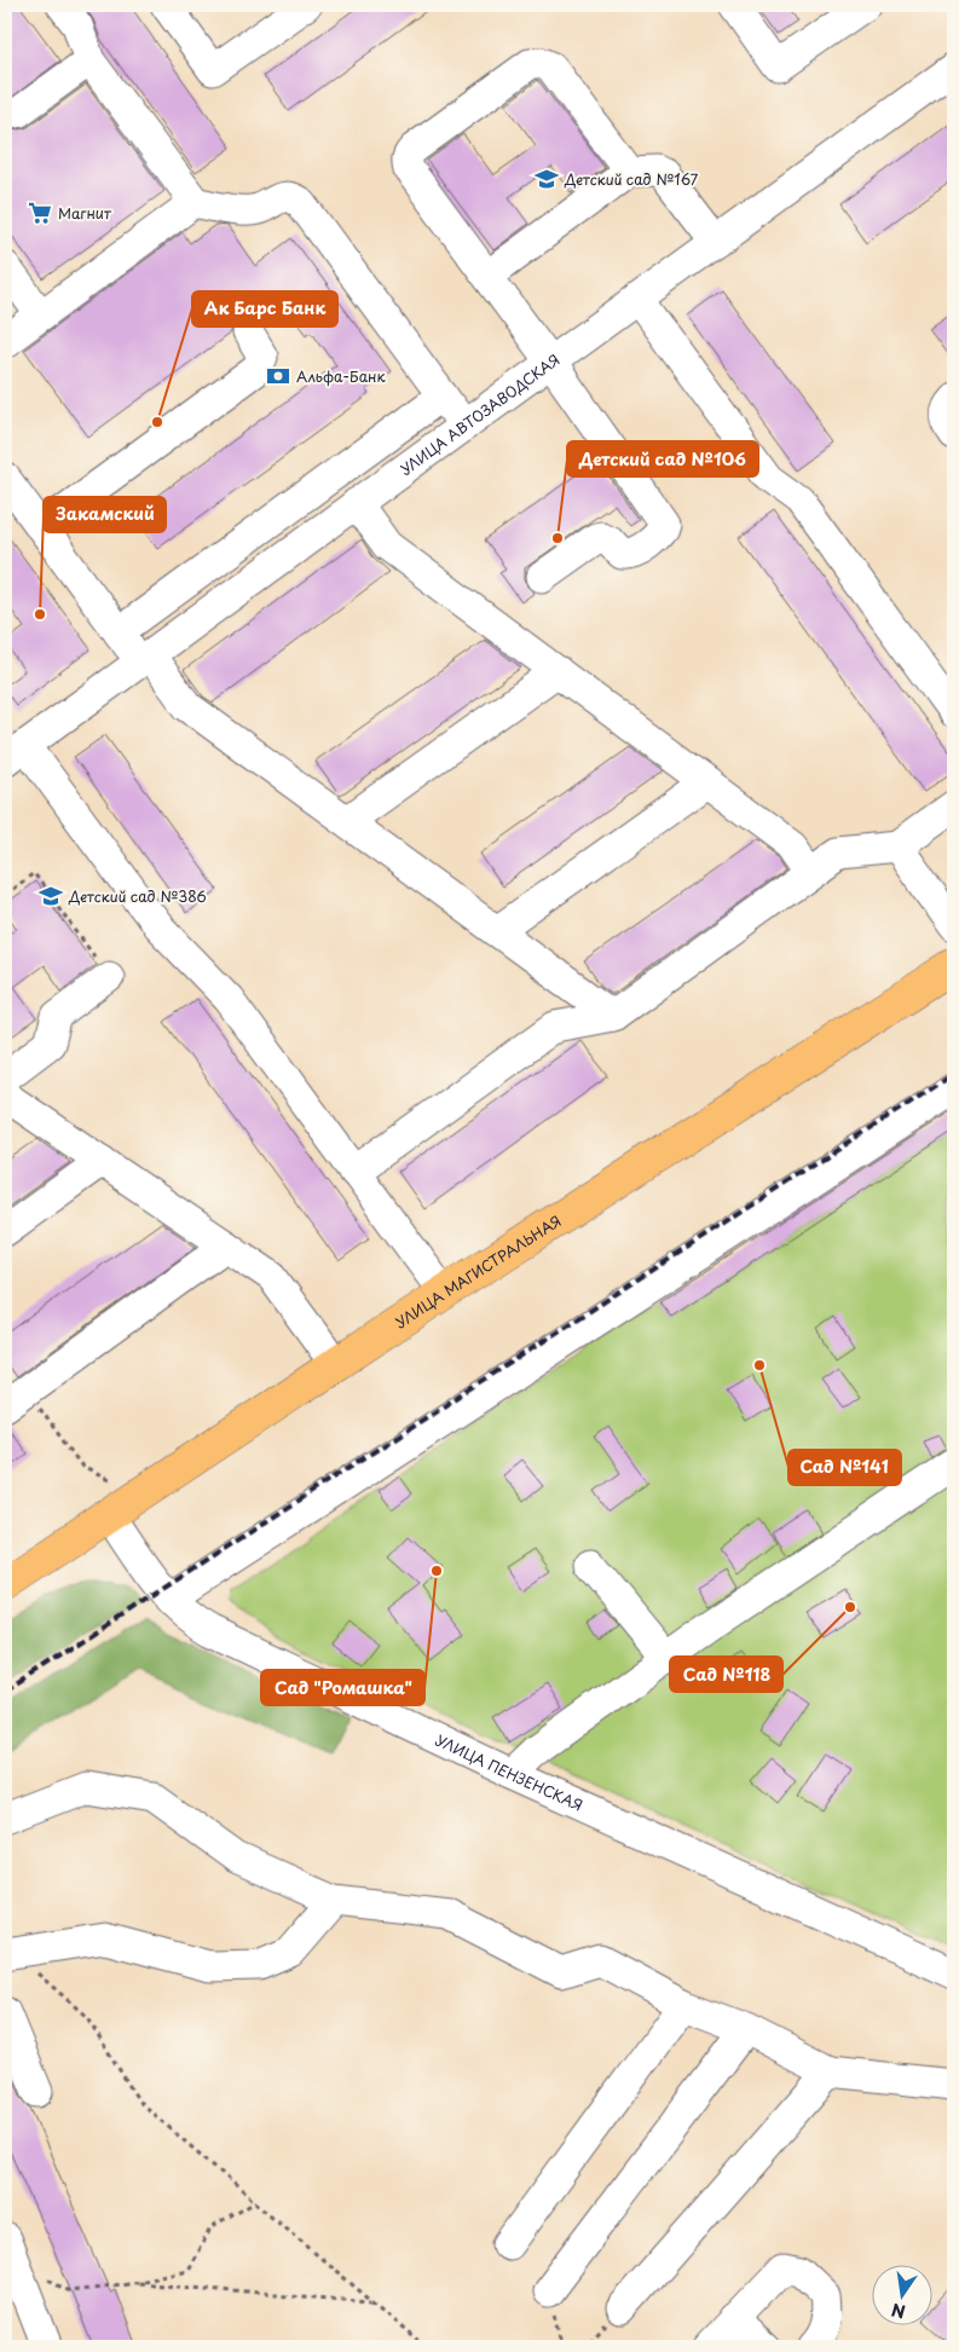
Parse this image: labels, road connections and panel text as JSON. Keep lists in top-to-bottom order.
{
  "streets": {
    "main road": ["УЛИЦА МАГИСТРАЛЬНАЯ"],
    "street": ["УЛИЦА АВТОЗАВОДСКАЯ", "УЛИЦА ПЕНЗЕНСКАЯ"]
  },
  "crossings": [
    ["УЛИЦА МАГИСТРАЛЬНАЯ", "УЛИЦА ПЕНЗЕНСКАЯ"]
  ],
  "places": {
    "school or university": ["Детский сад №167", "Детский сад №386"],
    "supermarket": ["Магнит"],
    "bank": ["Альфа-Банк"],
    "other": [
      "Ак Барс Банк",
      "Детский сад №106",
      "Закамский",
      "Сад №141",
      "Сад \"Ромашка\"",
      "Сад №118"
    ]
  },
  "north": "bottom"
}
